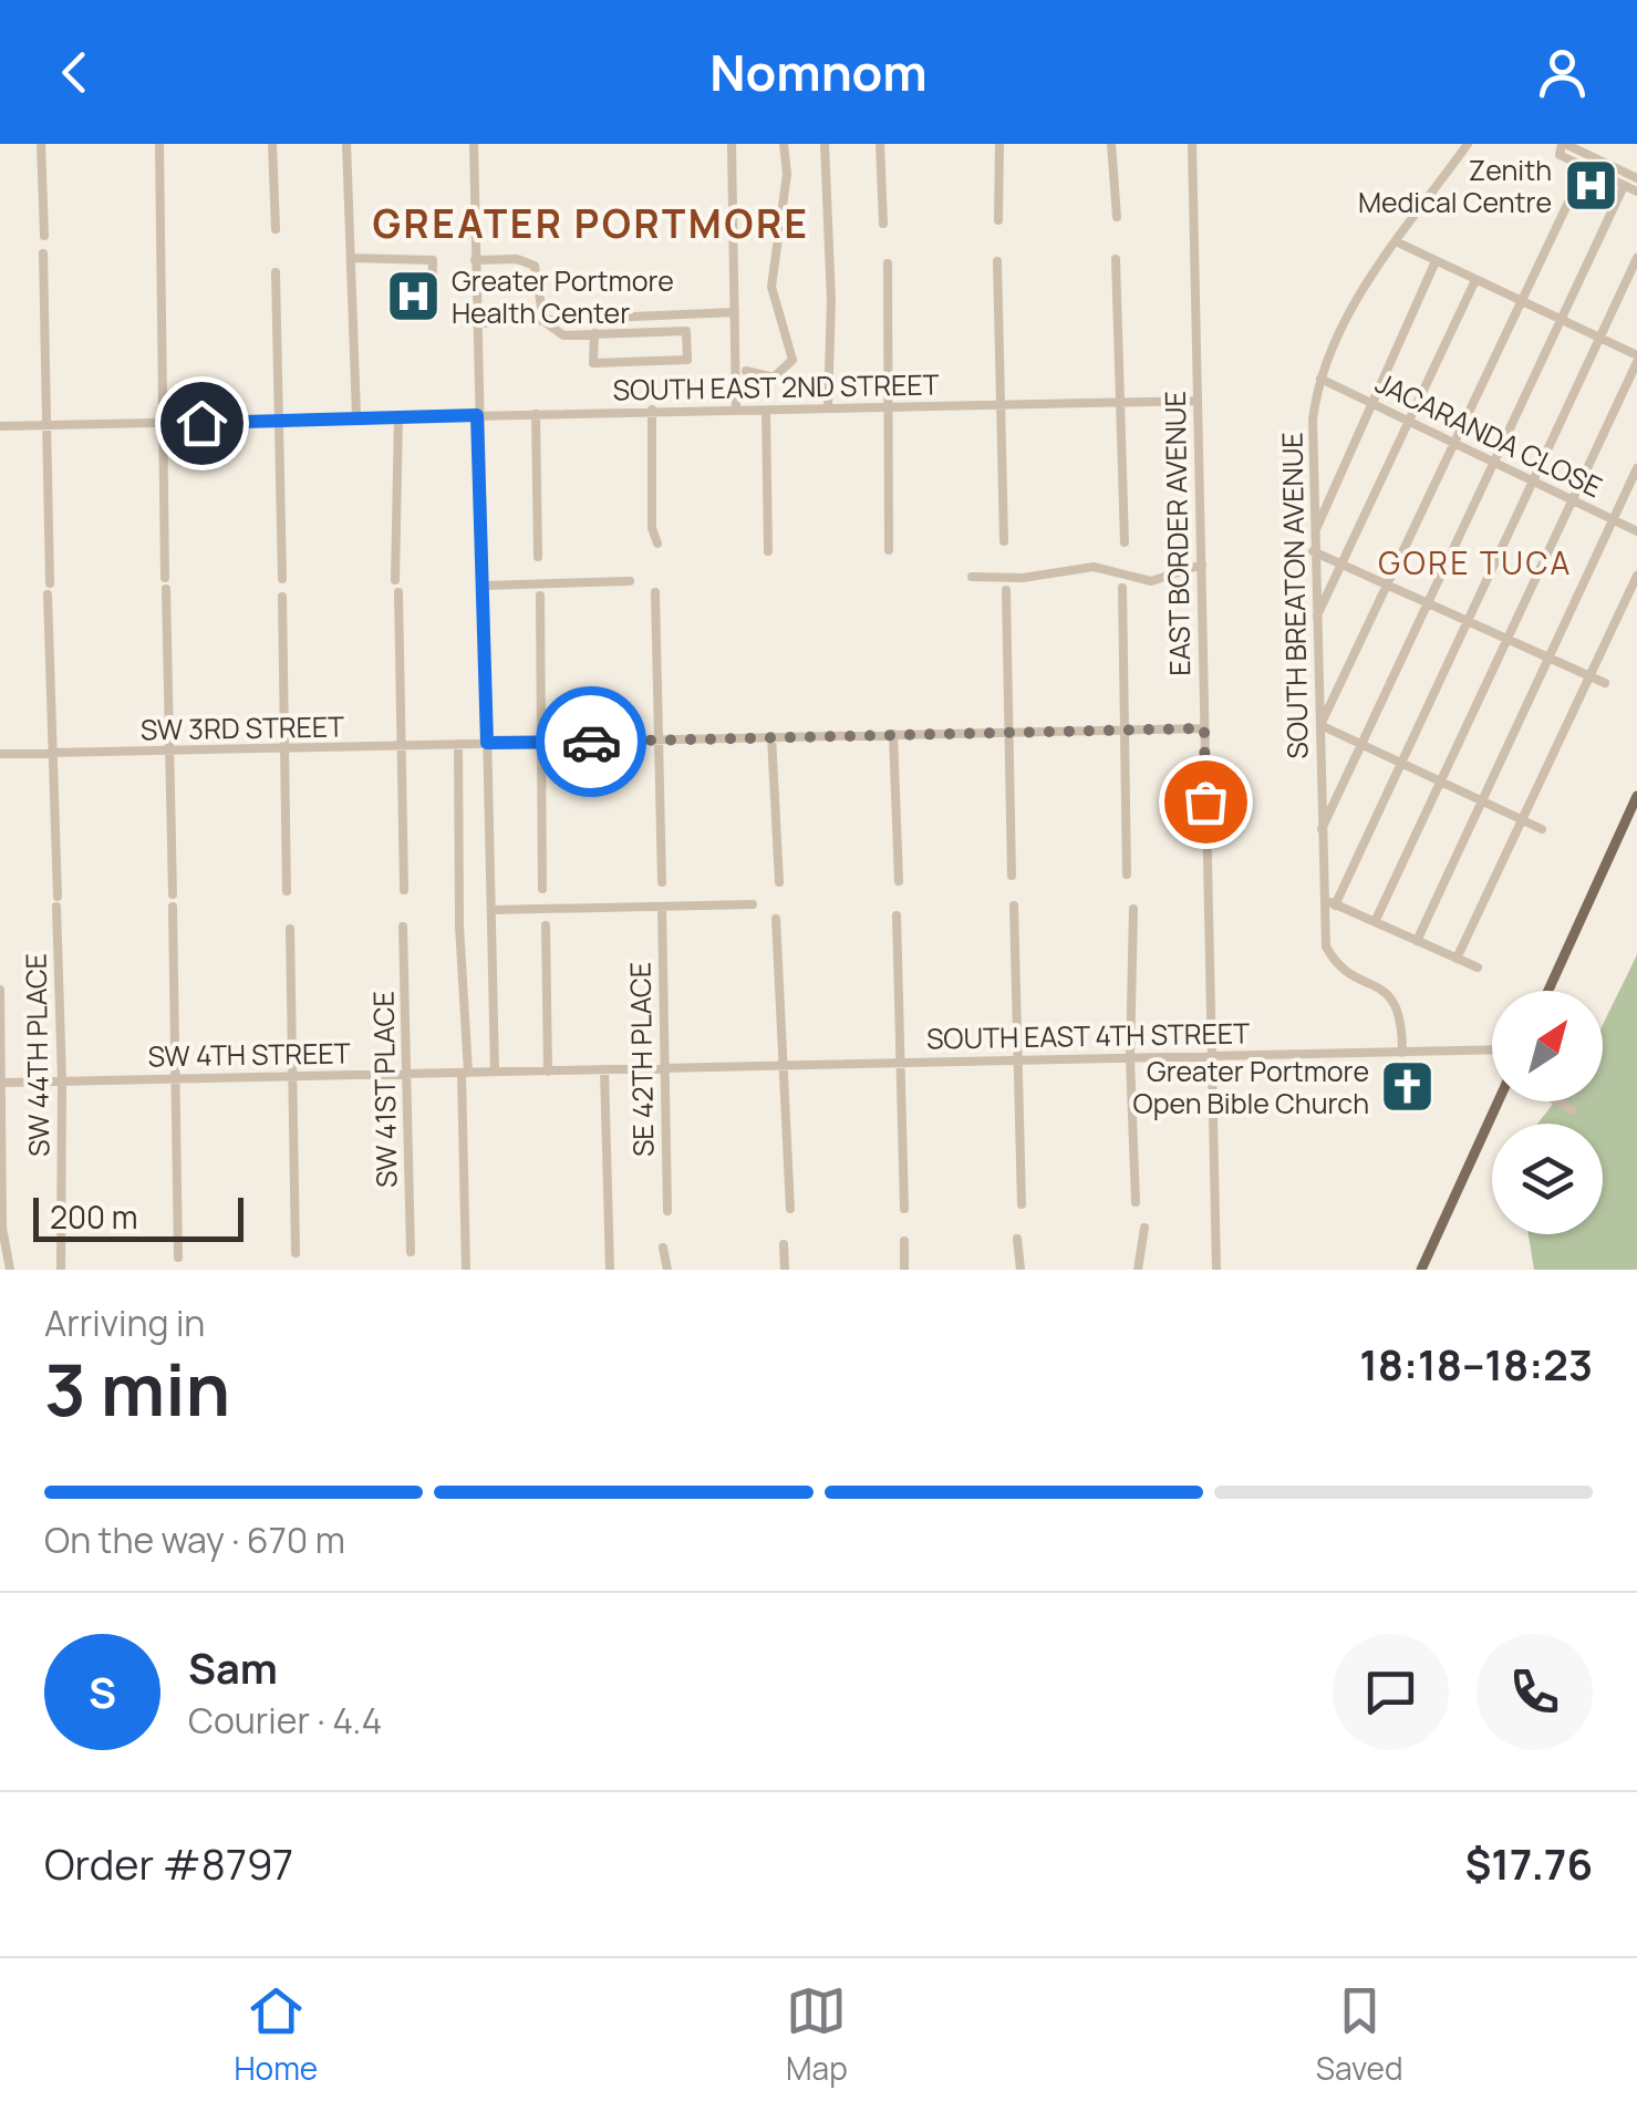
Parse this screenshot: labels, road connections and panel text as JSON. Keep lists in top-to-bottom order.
{
  "streets": {
    "street": [
      "SOUTH EAST 2ND STREET",
      "JACARANDA CLOSE",
      "EAST BORDER AVENUE",
      "SOUTH BREATON AVENUE",
      "SW 3RD STREET",
      "SOUTH EAST 4TH STREET",
      "SW 44TH PLACE",
      "SW 4TH STREET",
      "SE 42TH PLACE",
      "SW 41ST PLACE"
    ]
  },
  "crossings": [
    ["SOUTH EAST 2ND STREET", "EAST BORDER AVENUE"],
    ["SOUTH EAST 2ND STREET", "SW 44TH PLACE"],
    ["JACARANDA CLOSE", "SOUTH BREATON AVENUE"],
    ["EAST BORDER AVENUE", "SW 3RD STREET"],
    ["EAST BORDER AVENUE", "SOUTH EAST 4TH STREET"],
    ["SOUTH BREATON AVENUE", "SOUTH EAST 4TH STREET"],
    ["SW 3RD STREET", "SW 44TH PLACE"],
    ["SOUTH EAST 4TH STREET", "SW 4TH STREET"],
    ["SOUTH EAST 4TH STREET", "SE 42TH PLACE"],
    ["SW 44TH PLACE", "SW 4TH STREET"],
    ["SW 4TH STREET", "SW 41ST PLACE"]
  ],
  "districts": ["GREATER PORTMORE", "GORE TUCA"],
  "places": {
    "hospital": ["Zenith Medical Centre", "Greater Portmore Health Center"],
    "church": ["Greater Portmore Open Bible Church"]
  },
  "scale_bar": "200 m",
  "north": "top right",
  "page": {
    "header": "Nomnom",
    "scale": "200 m",
    "heading": ["3 min", "Arriving in", "18:18–18:23"],
    "panel": [
      "Sam",
      "Courier · 4.4",
      "Order #8797",
      "$17.76"
    ],
    "bar": "On the way · 670 m",
    "round": "S",
    "tabs": ["Home", "Map", "Saved"]
  }
}
